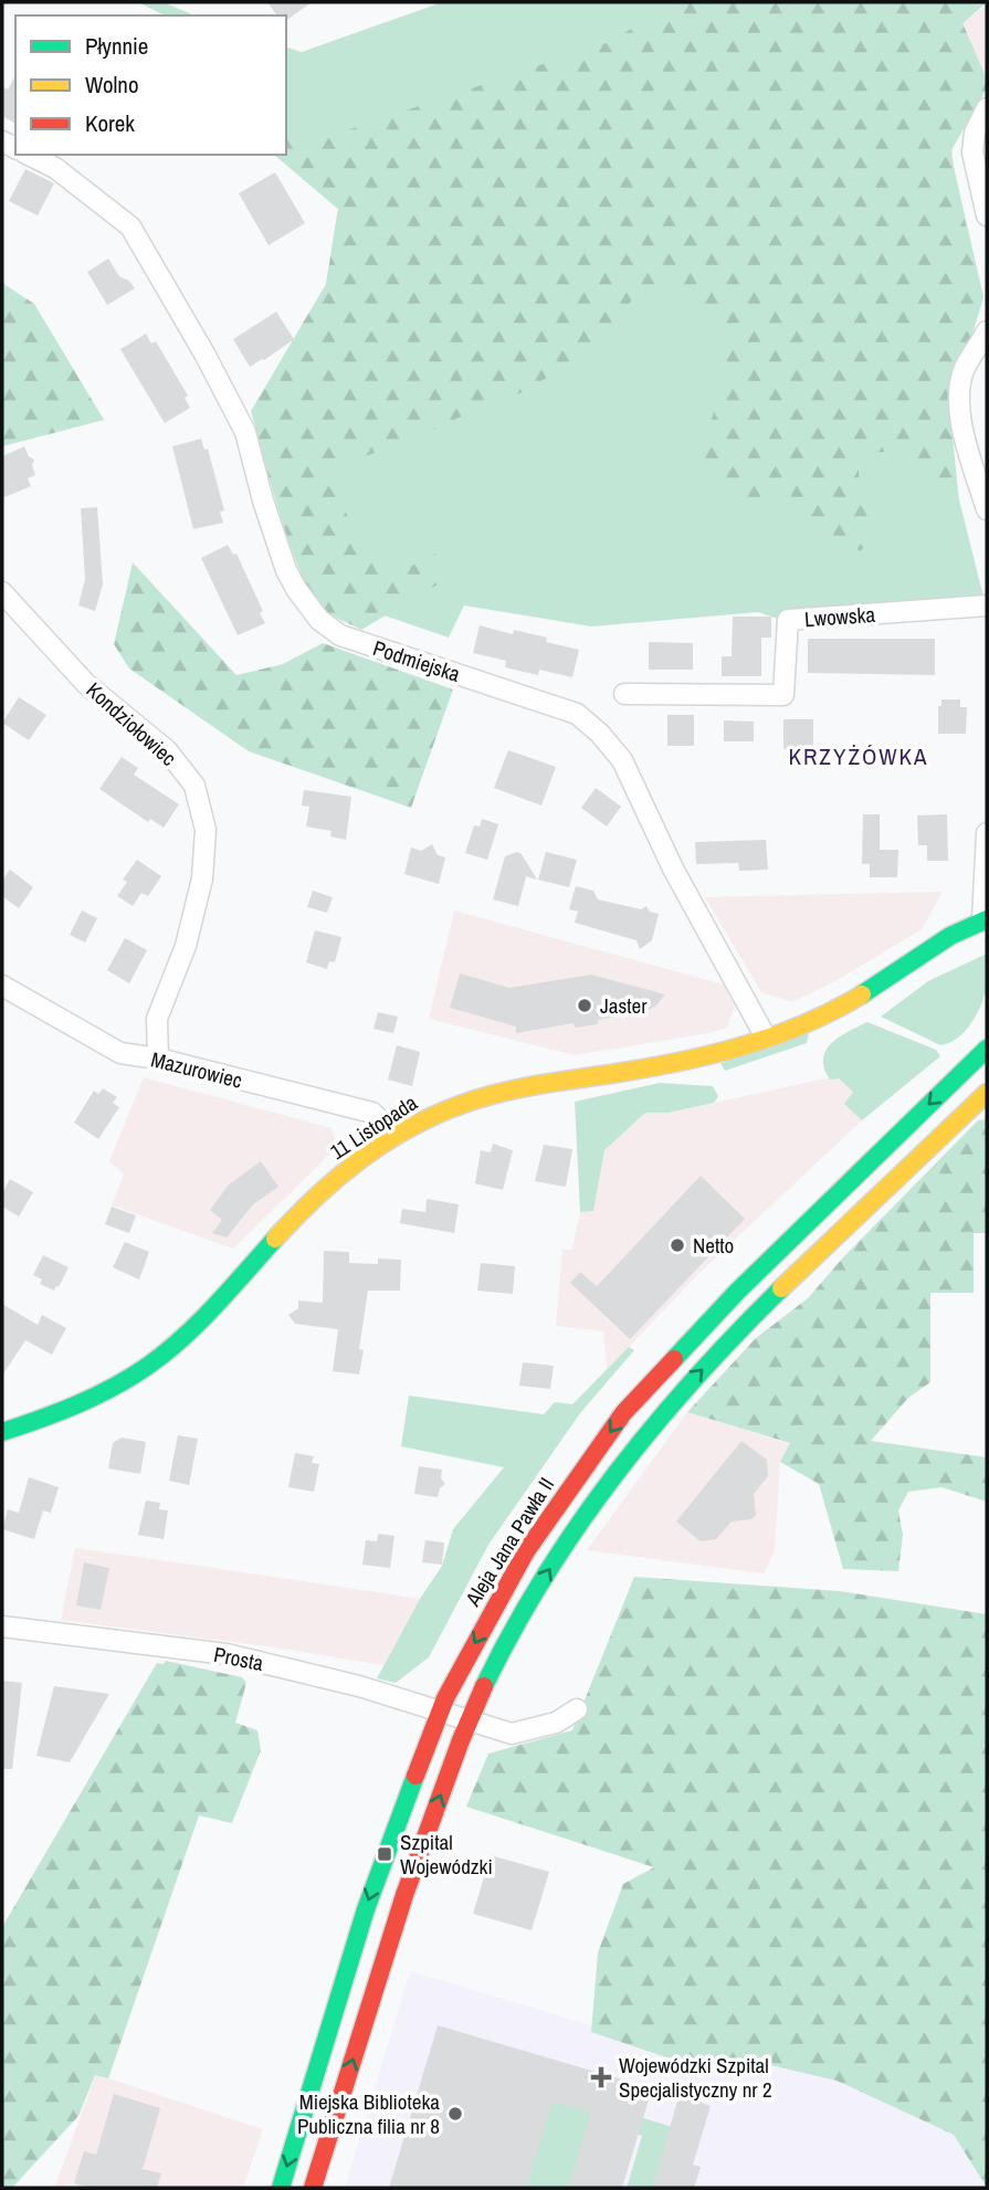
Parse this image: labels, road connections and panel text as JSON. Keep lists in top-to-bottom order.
{
  "streets": {
    "street": [
      "Lwowska",
      "Podmiejska",
      "Kondziołowiec",
      "Mazurowiec",
      "11 Listopada",
      "Aleja Jana Pawła II",
      "Prosta"
    ]
  },
  "crossings": [
    ["Podmiejska", "11 Listopada"],
    ["Kondziołowiec", "Mazurowiec"],
    ["Mazurowiec", "11 Listopada"],
    ["Aleja Jana Pawła II", "Prosta"]
  ],
  "districts": ["KRZYŻÓWKA"],
  "places": {
    "other": ["Jaster", "Netto", "Miejska Biblioteka Publiczna filia nr 8"],
    "transit": ["Szpital Wojewódzki"],
    "health": ["Wojewódzki Szpital Specjalistyczny nr 2"]
  },
  "legend": ["Płynnie", "Wolno", "Korek"]
}
